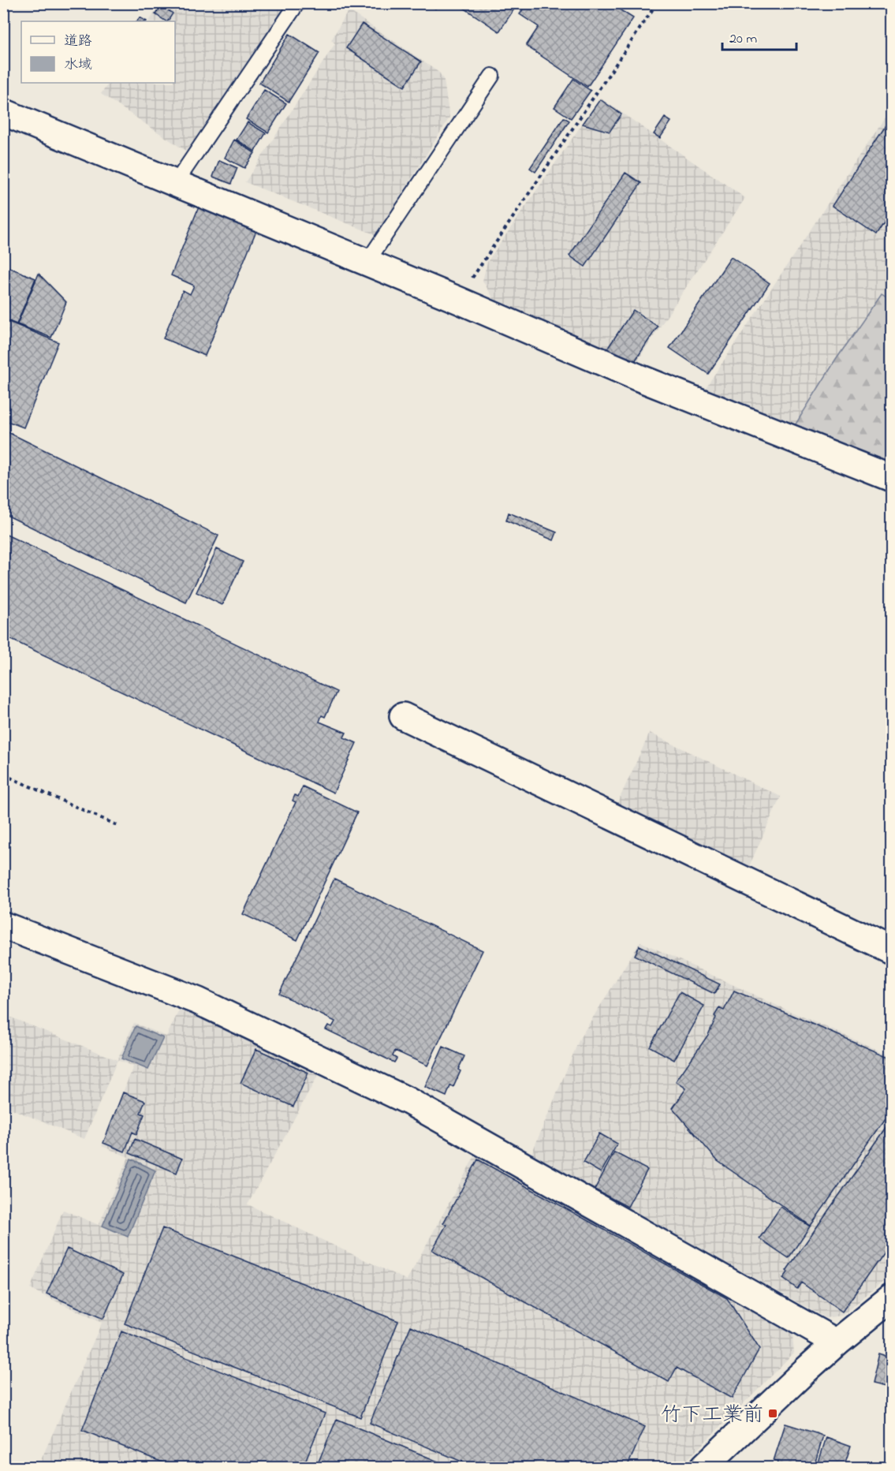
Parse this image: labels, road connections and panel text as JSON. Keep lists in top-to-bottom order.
{
  "places": {
    "transit": ["竹下工業前"]
  },
  "legend": ["道路", "水域"],
  "scale_bar": "20 m"
}
